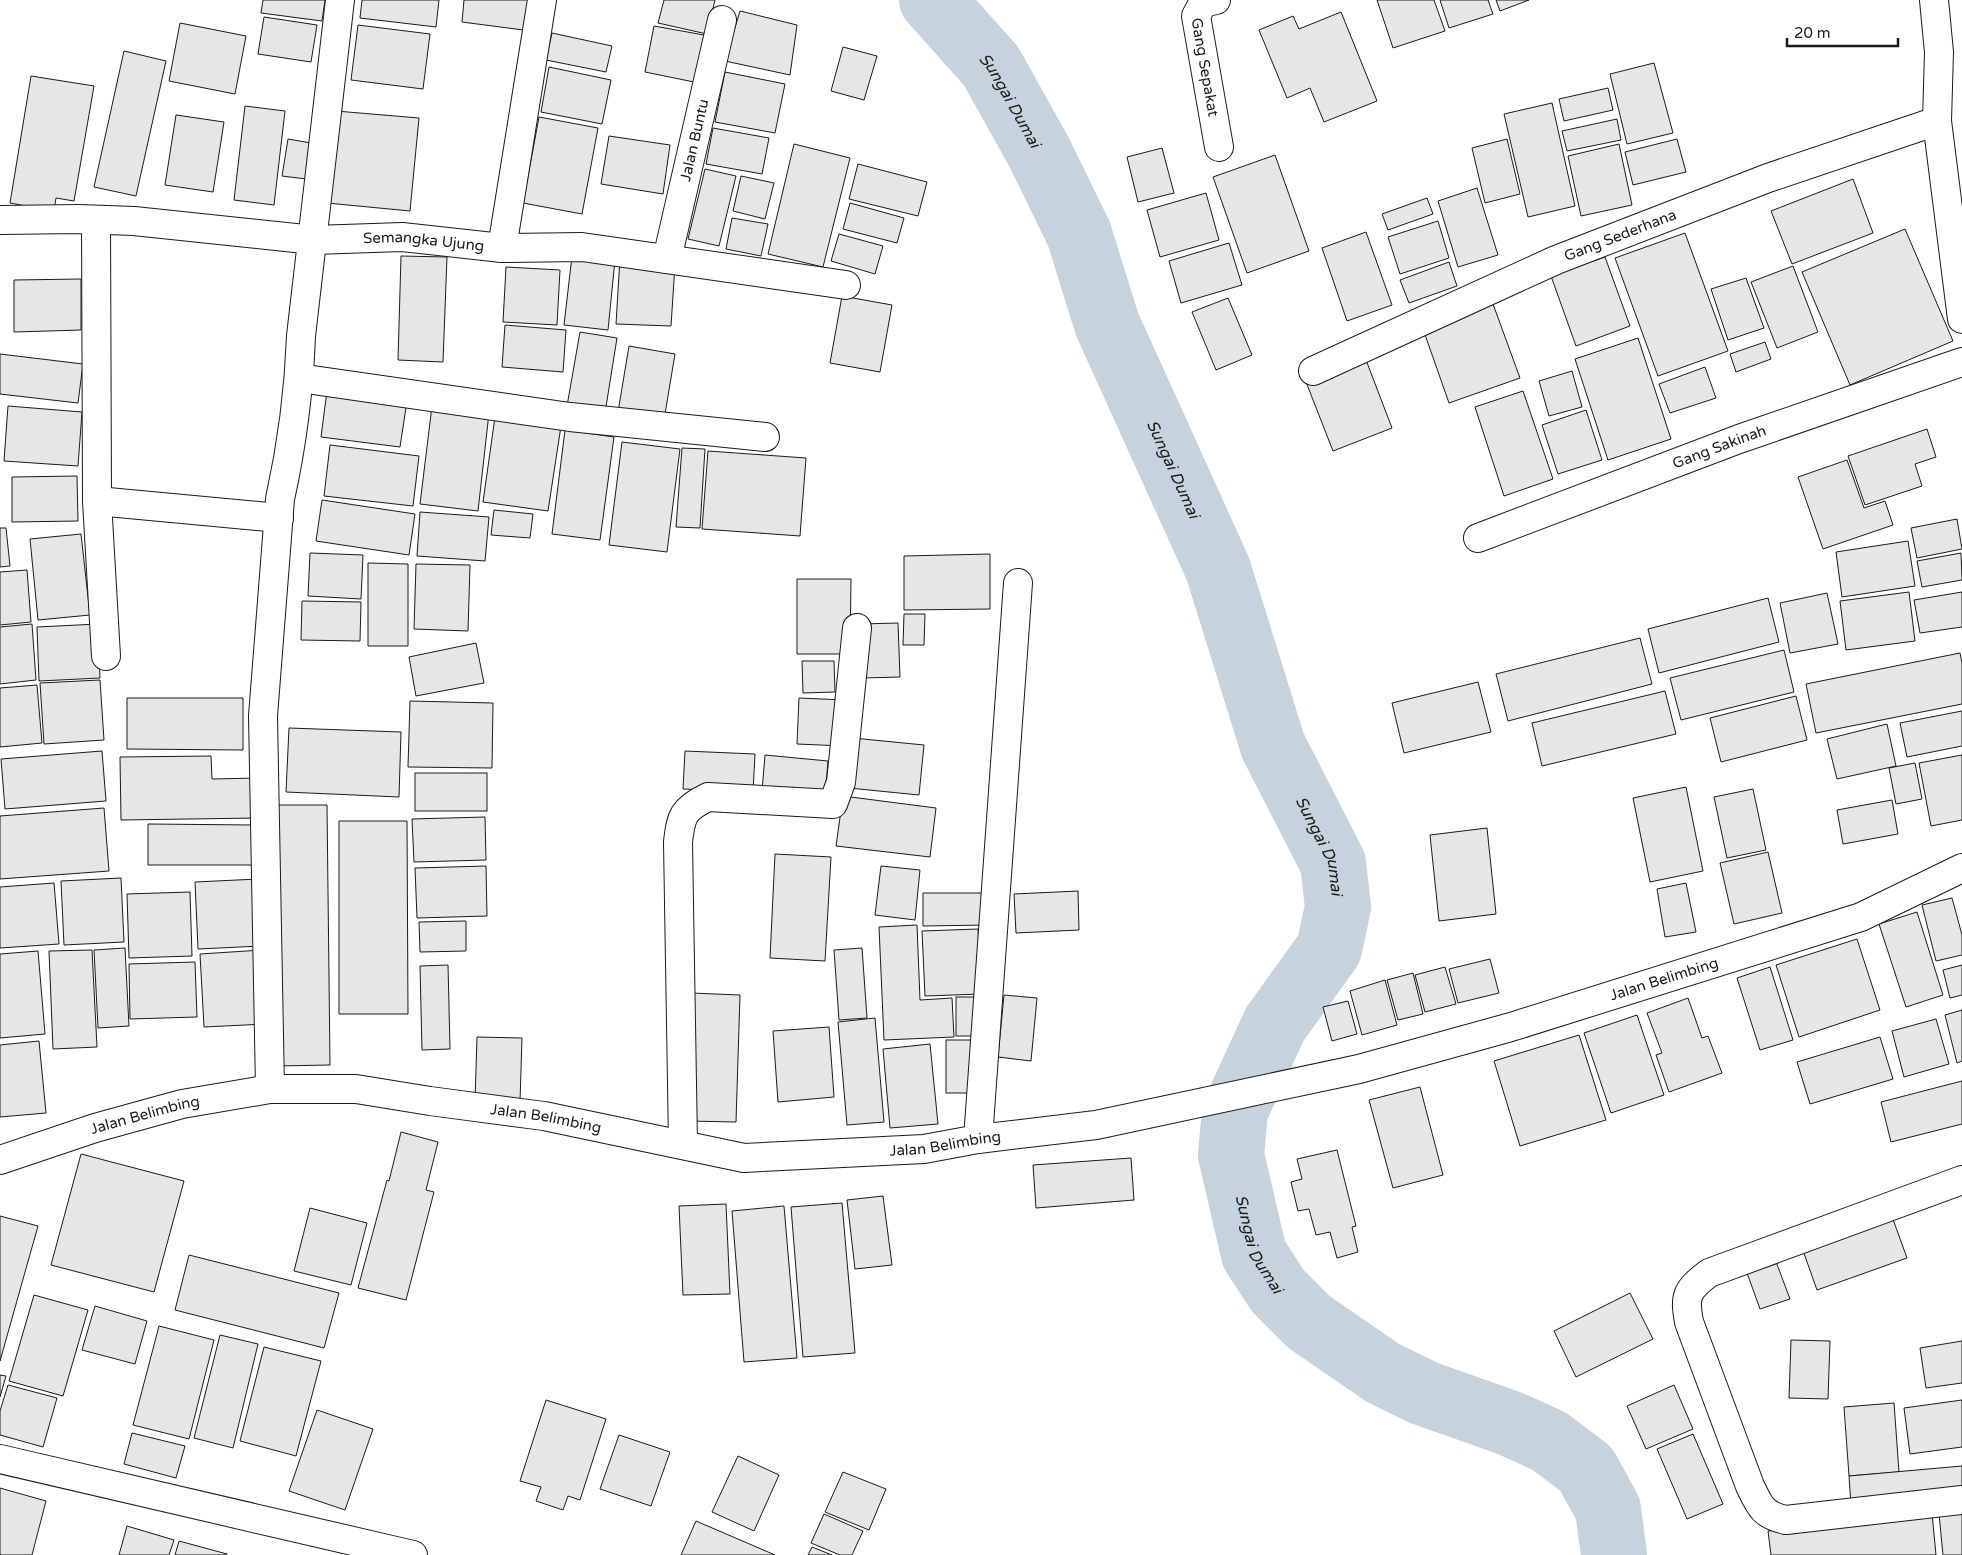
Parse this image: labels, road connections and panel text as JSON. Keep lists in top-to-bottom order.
{
  "streets": {
    "street": [
      "Gang Sepakat",
      "Jalan Buntu",
      "Gang Sederhana",
      "Semangka Ujung",
      "Gang Sakinah",
      "Jalan Belimbing"
    ]
  },
  "crossings": [
    ["Jalan Buntu", "Semangka Ujung"]
  ],
  "water": ["Sungai Dumai"],
  "scale_bar": "20 m"
}
